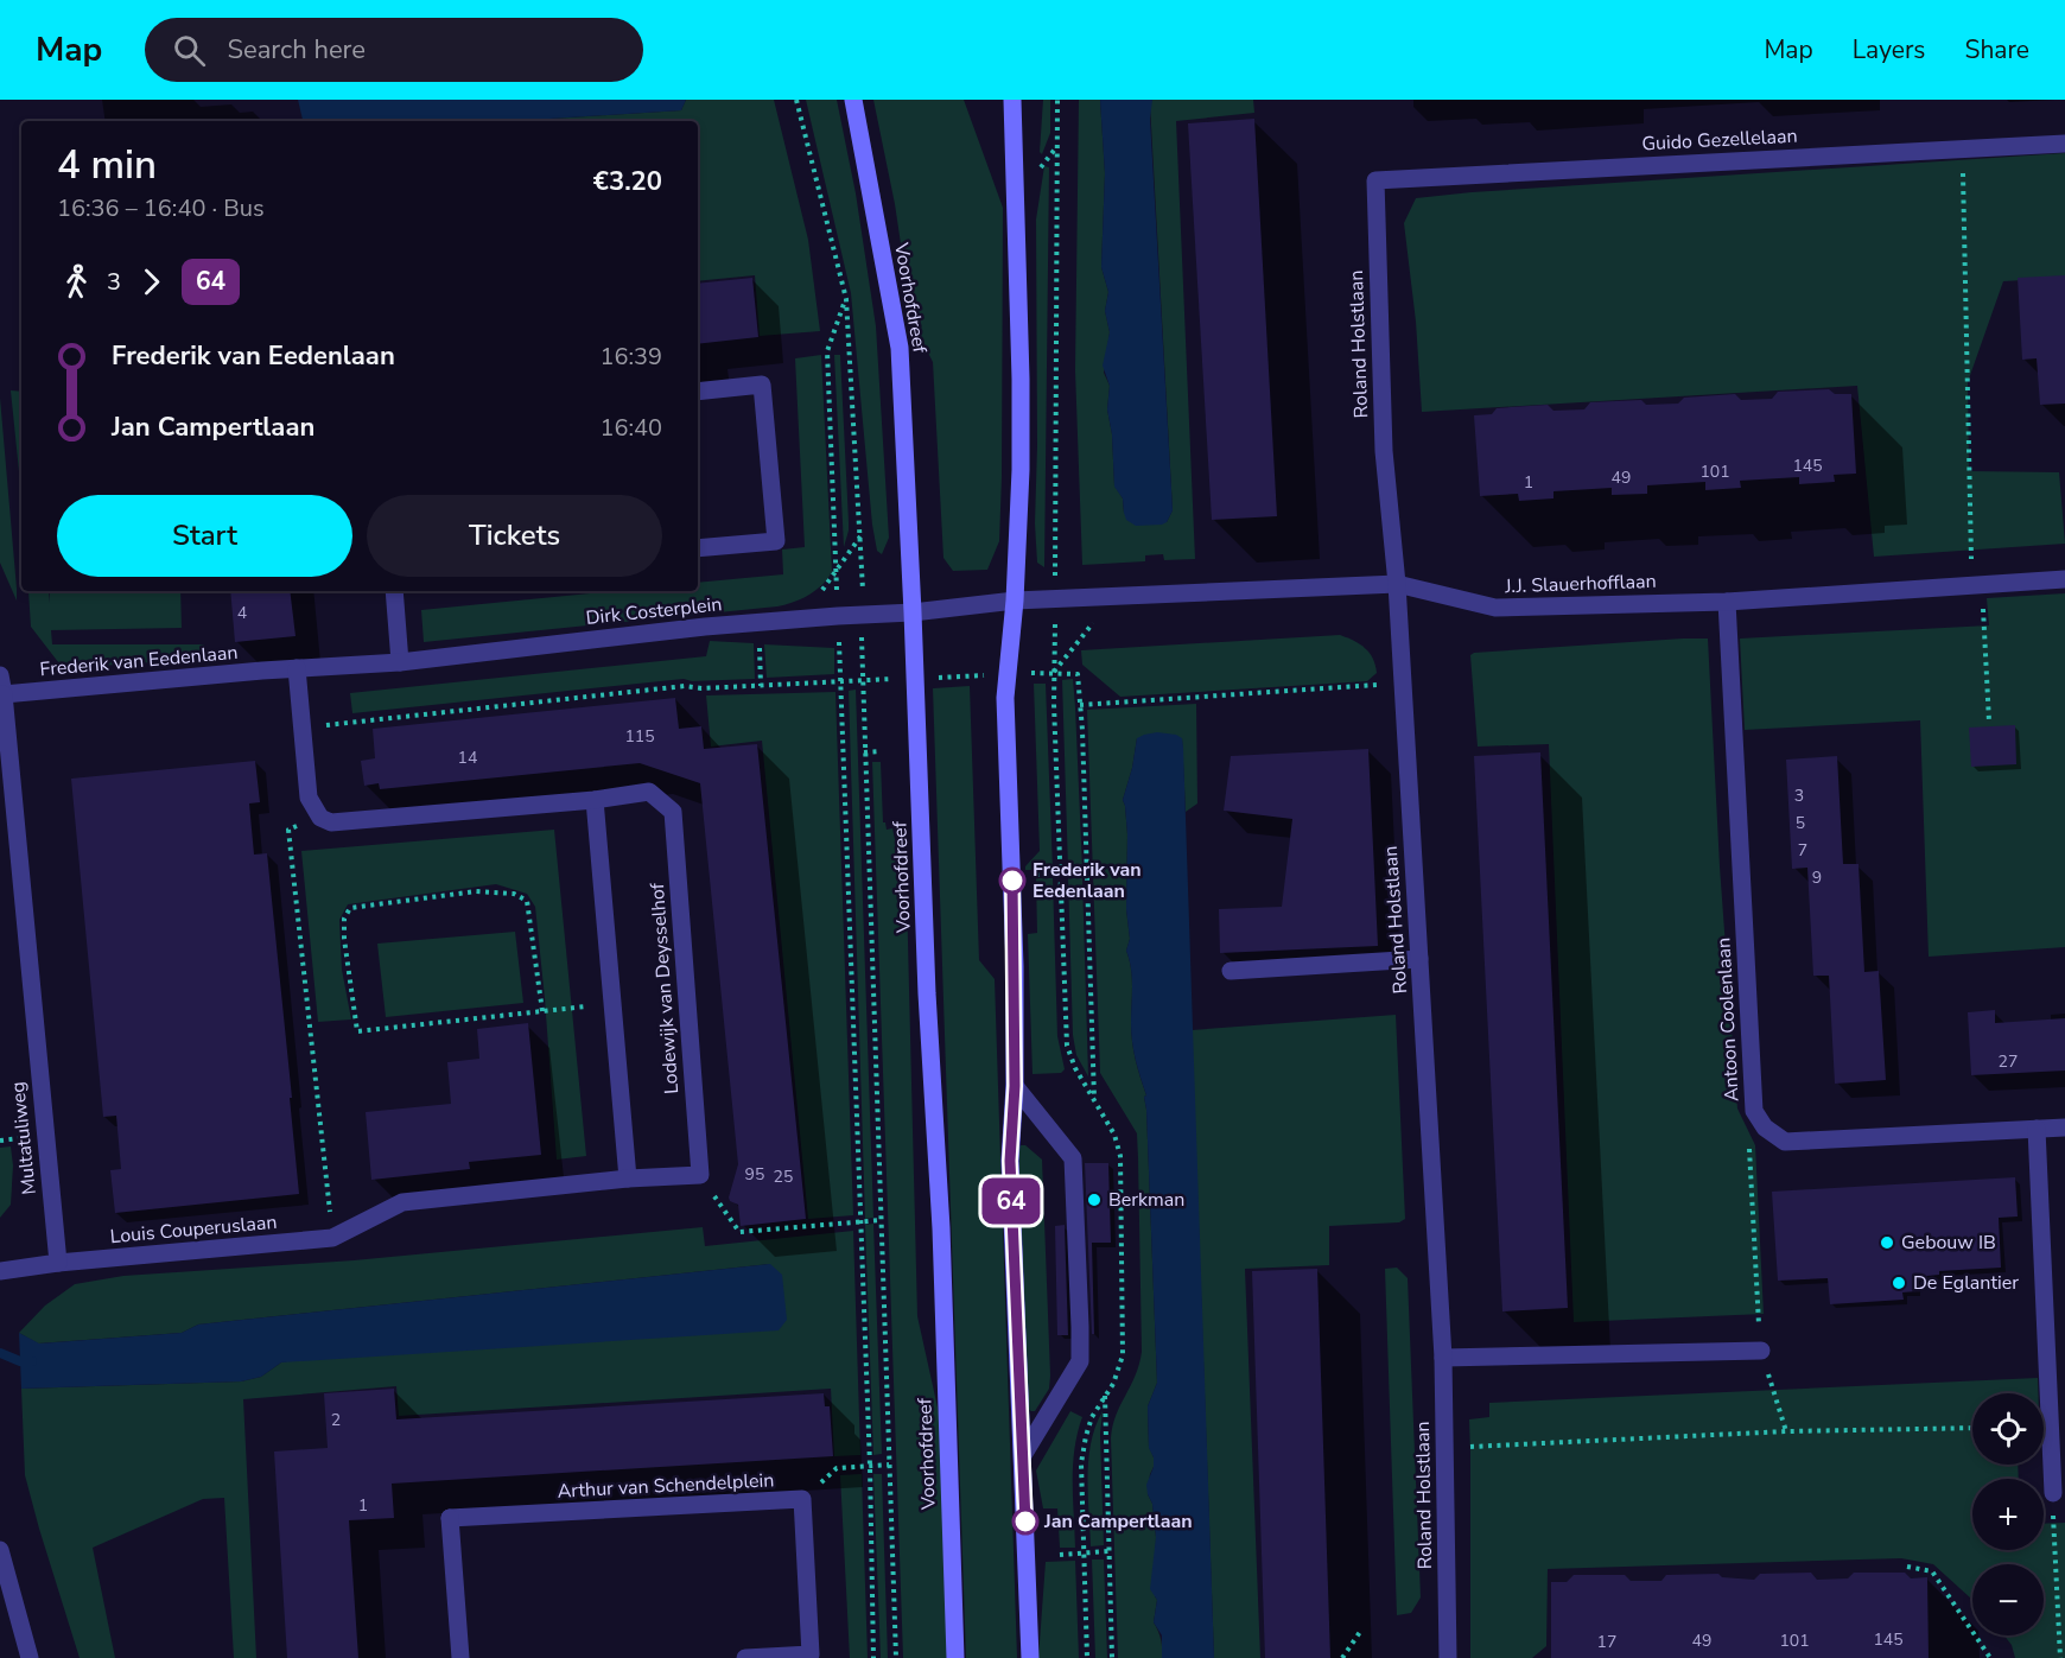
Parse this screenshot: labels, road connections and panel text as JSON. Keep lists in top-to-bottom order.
{
  "streets": {
    "street": [
      "Guido Gezellelaan",
      "Voorhofdreef",
      "Roland Holstlaan",
      "J.J. Slauerhofflaan",
      "Dirk Costerplein",
      "Frederik van Eedenlaan",
      "Lodewijk van Deysselhof",
      "Antoon Coolenlaan",
      "Multatuliweg",
      "Louis Couperuslaan",
      "Arthur van Schendelplein"
    ]
  },
  "crossings": [
    ["Guido Gezellelaan", "Roland Holstlaan"],
    ["Voorhofdreef", "J.J. Slauerhofflaan"],
    ["Voorhofdreef", "Dirk Costerplein"],
    ["Roland Holstlaan", "J.J. Slauerhofflaan"],
    ["J.J. Slauerhofflaan", "Dirk Costerplein"],
    ["J.J. Slauerhofflaan", "Antoon Coolenlaan"],
    ["Dirk Costerplein", "Frederik van Eedenlaan"],
    ["Frederik van Eedenlaan", "Multatuliweg"],
    ["Multatuliweg", "Louis Couperuslaan"]
  ],
  "places": [
    "Frederik van Eedenlaan",
    "Berkman",
    "Gebouw IB",
    "De Eglantier",
    "Jan Campertlaan"
  ],
  "lines": ["bus line 64"],
  "house_numbers": [
    "145",
    "101",
    "49",
    "1",
    "4",
    "115",
    "14",
    "3",
    "5",
    "7",
    "9",
    "27",
    "95",
    "25",
    "2",
    "1",
    "145",
    "49",
    "101",
    "17"
  ],
  "page": {
    "header": "Map",
    "search": "Search here",
    "nav": ["Map", "Layers", "Share"],
    "on_map": "64",
    "heading": ["4 min", "16:36 – 16:40 · Bus", "€3.20"],
    "legs": ["3", "64"],
    "list": [
      {
        "name": "Frederik van Eedenlaan",
        "value": "16:39"
      },
      {
        "name": "Jan Campertlaan",
        "value": "16:40"
      }
    ],
    "buttons": ["Start", "Tickets"],
    "map_buttons": ["+", "−"]
  }
}
